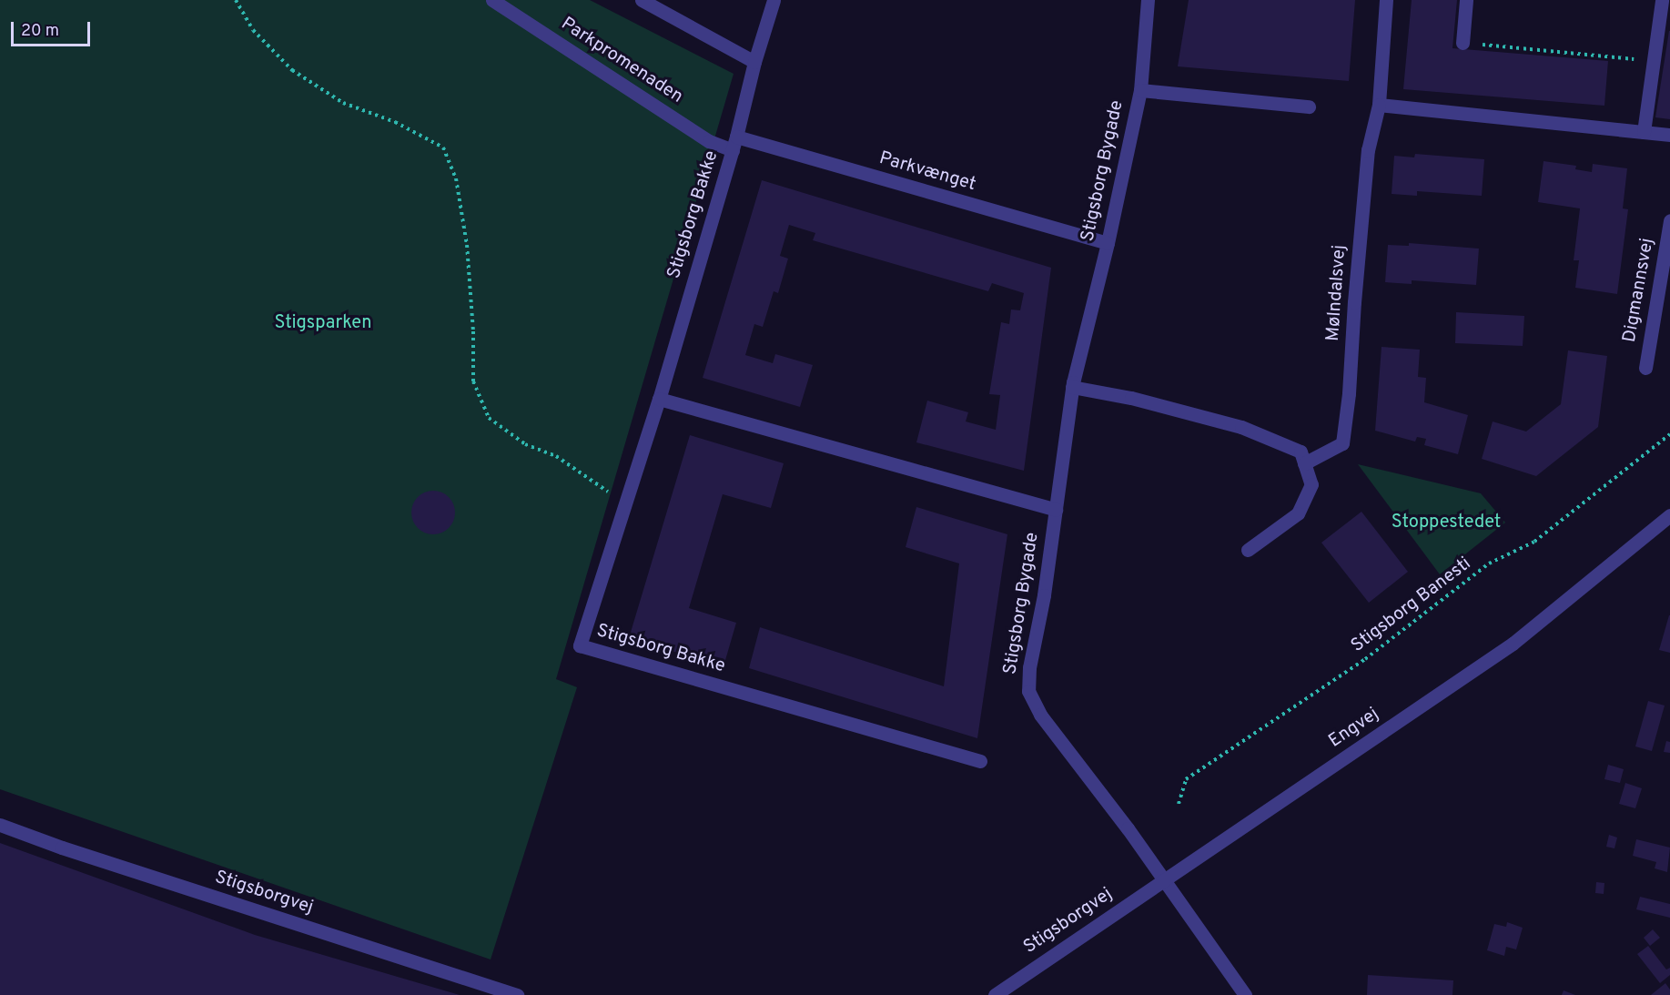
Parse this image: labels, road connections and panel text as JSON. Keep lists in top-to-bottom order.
{
  "streets": {
    "street": [
      "Parkpromenaden",
      "Stigsborg Bygade",
      "Parkvænget",
      "Stigsborg Bakke",
      "Digmannsvej",
      "Mølndalsvej",
      "Engvej",
      "Stigsborgvej"
    ],
    "path": ["Stigsborg Banesti"]
  },
  "crossings": [
    ["Parkpromenaden", "Parkvænget"],
    ["Parkpromenaden", "Stigsborg Bakke"],
    ["Stigsborg Bygade", "Parkvænget"],
    ["Stigsborg Bygade", "Engvej"],
    ["Stigsborg Bygade", "Stigsborgvej"],
    ["Parkvænget", "Stigsborg Bakke"],
    ["Engvej", "Stigsborgvej"]
  ],
  "parks": ["Stigsparken", "Stoppestedet"],
  "scale_bar": "20 m"
}
